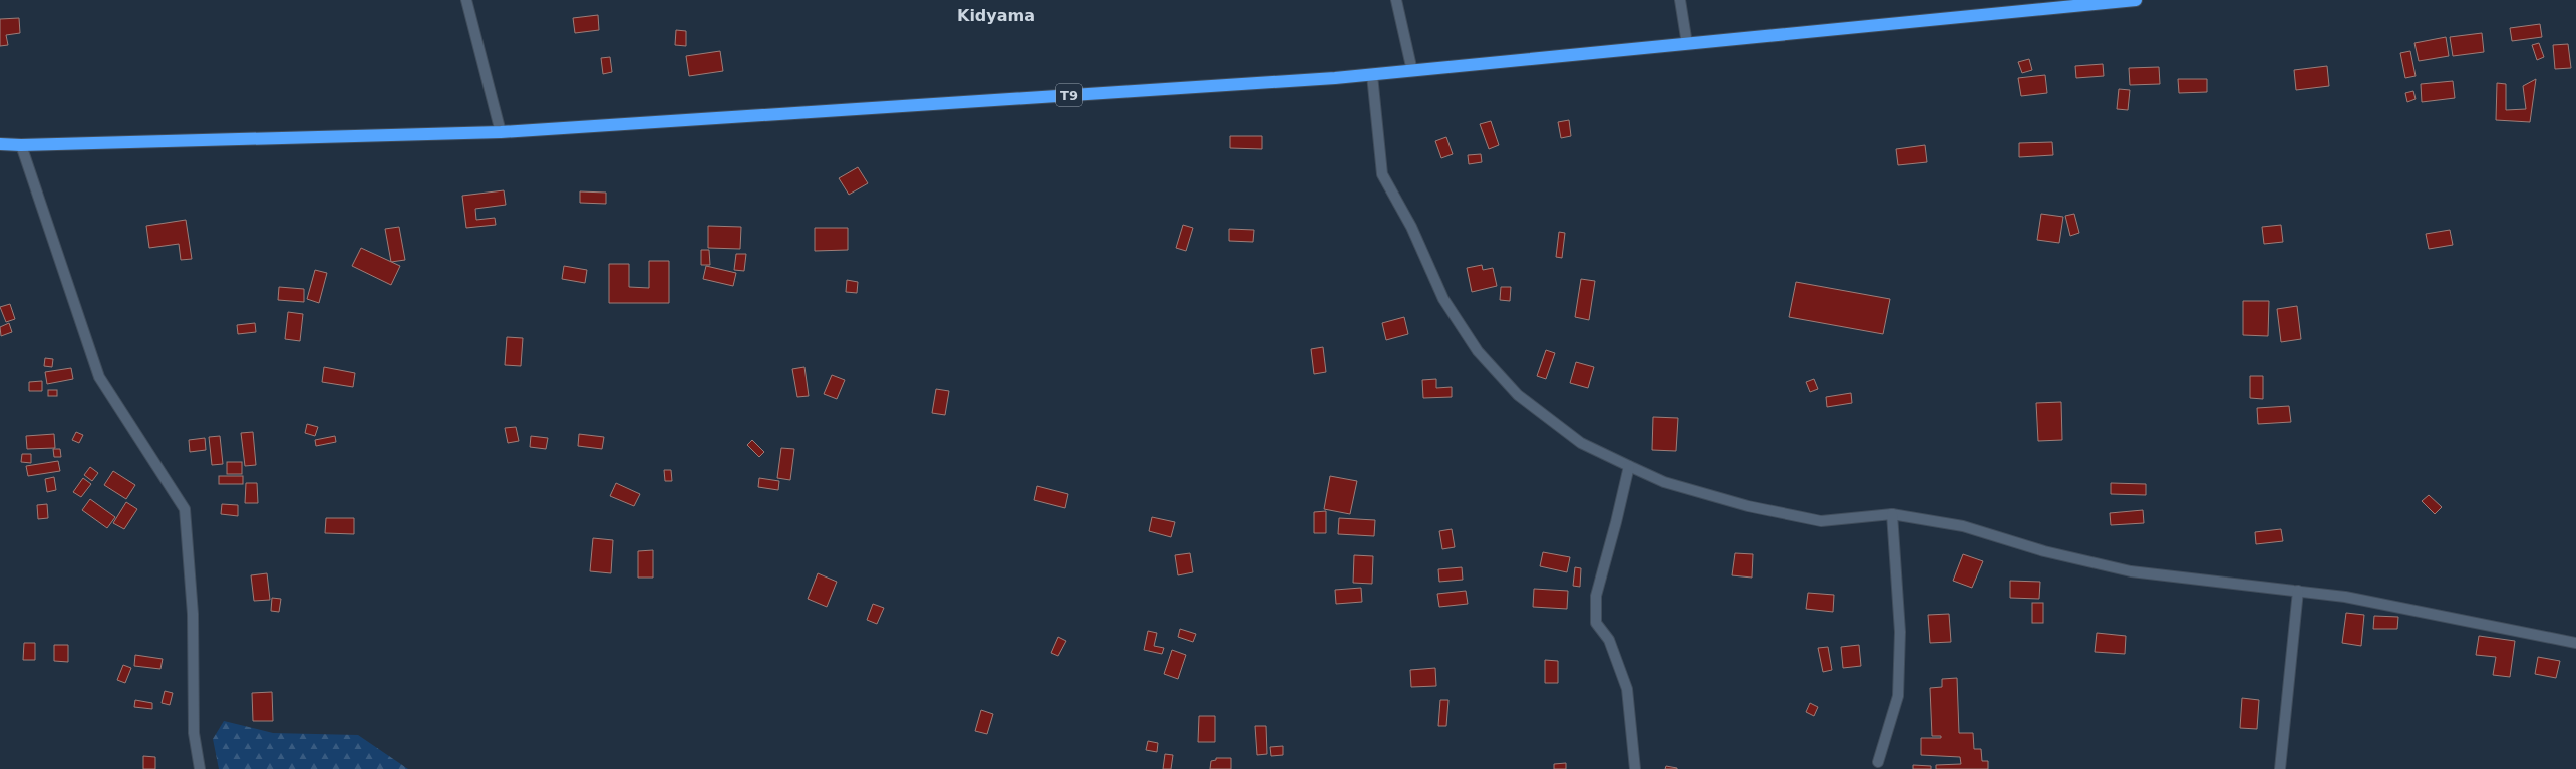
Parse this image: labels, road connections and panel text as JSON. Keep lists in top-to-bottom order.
{
  "streets": {
    "highway": ["T9"]
  },
  "districts": ["Kidyama"]
}
